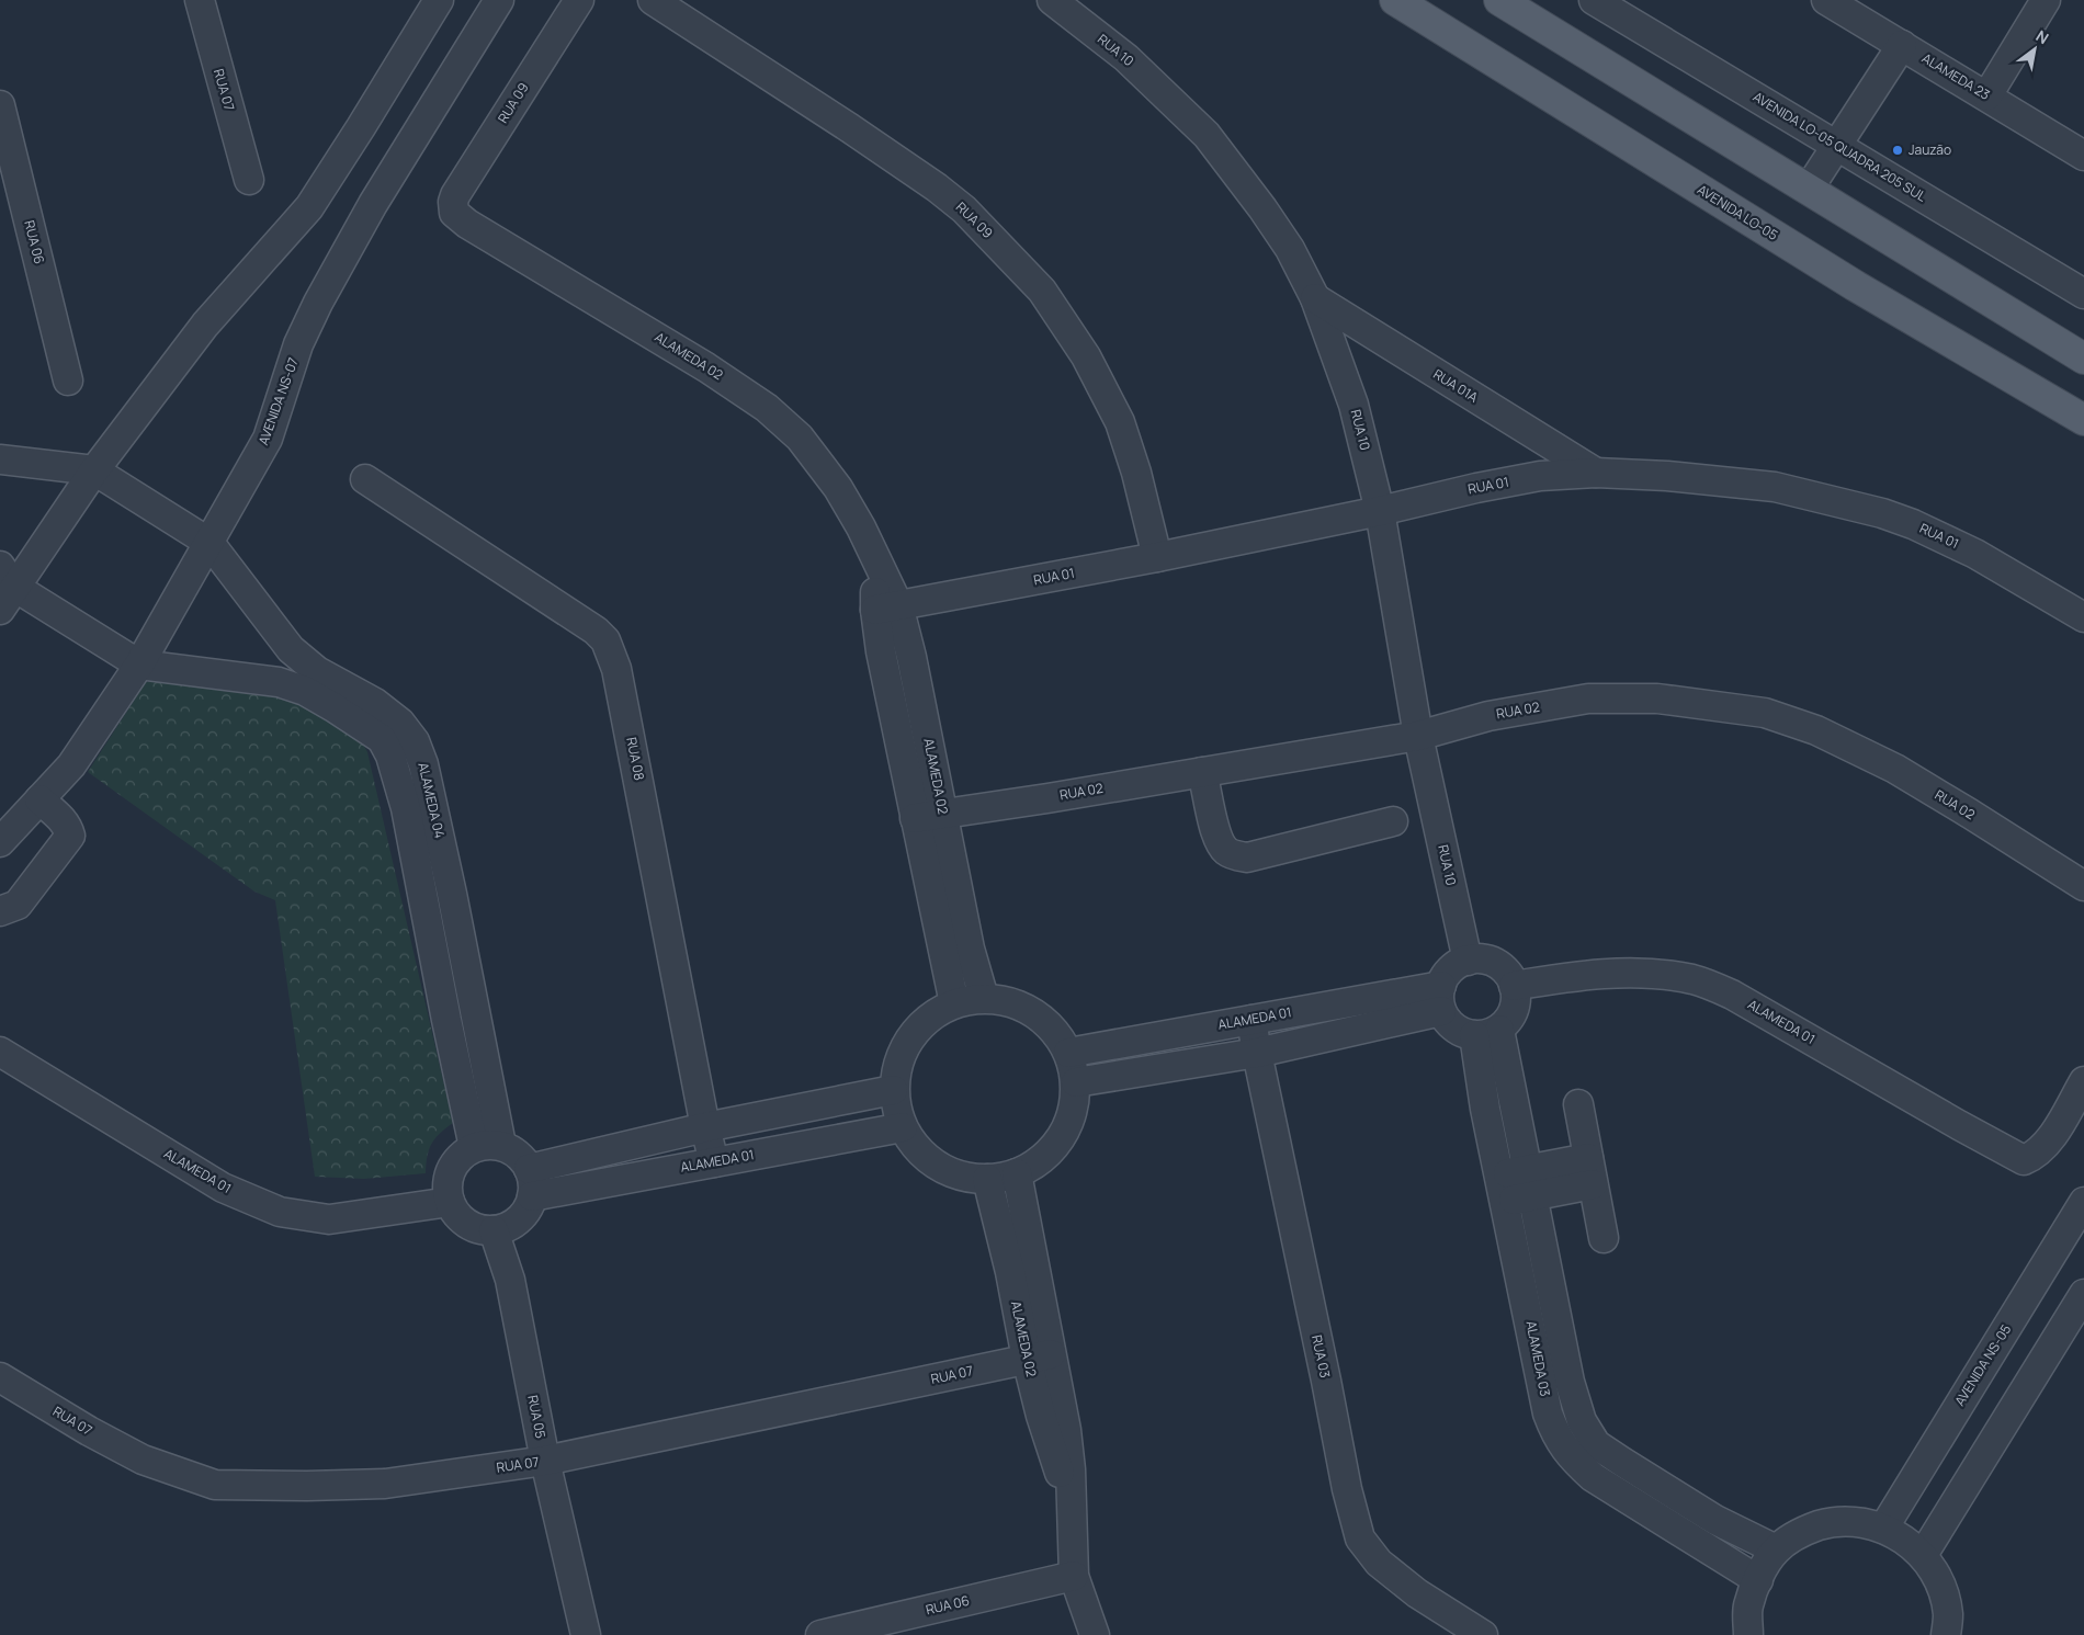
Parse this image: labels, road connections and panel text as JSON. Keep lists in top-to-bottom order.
{
  "streets": {
    "main road": ["AVENIDA LO-05"],
    "street": [
      "RUA 10",
      "ALAMEDA 23",
      "RUA 07",
      "RUA 09",
      "AVENIDA LO-05 QUADRA 205 SUL",
      "RUA 06",
      "ALAMEDA 02",
      "RUA 01A",
      "AVENIDA NS-07",
      "RUA 01",
      "RUA 02",
      "RUA 08",
      "ALAMEDA 04",
      "ALAMEDA 01",
      "RUA 03",
      "ALAMEDA 03",
      "AVENIDA NS-05",
      "RUA 05"
    ]
  },
  "crossings": [
    ["RUA 10", "RUA 01A"],
    ["RUA 10", "RUA 01"],
    ["RUA 10", "RUA 02"],
    ["RUA 10", "ALAMEDA 01"],
    ["RUA 10", "ALAMEDA 03"],
    ["RUA 07", "ALAMEDA 02"],
    ["RUA 07", "RUA 05"],
    ["RUA 09", "ALAMEDA 02"],
    ["RUA 09", "RUA 01"],
    ["RUA 06", "ALAMEDA 02"],
    ["ALAMEDA 02", "RUA 01"],
    ["ALAMEDA 02", "RUA 02"],
    ["ALAMEDA 02", "ALAMEDA 01"],
    ["RUA 01A", "RUA 01"],
    ["AVENIDA NS-07", "ALAMEDA 04"],
    ["RUA 08", "ALAMEDA 01"],
    ["ALAMEDA 04", "ALAMEDA 01"],
    ["ALAMEDA 04", "RUA 05"],
    ["ALAMEDA 01", "RUA 03"],
    ["ALAMEDA 01", "ALAMEDA 03"],
    ["ALAMEDA 01", "RUA 05"]
  ],
  "places": ["Jauzão"],
  "north": "top right"
}
